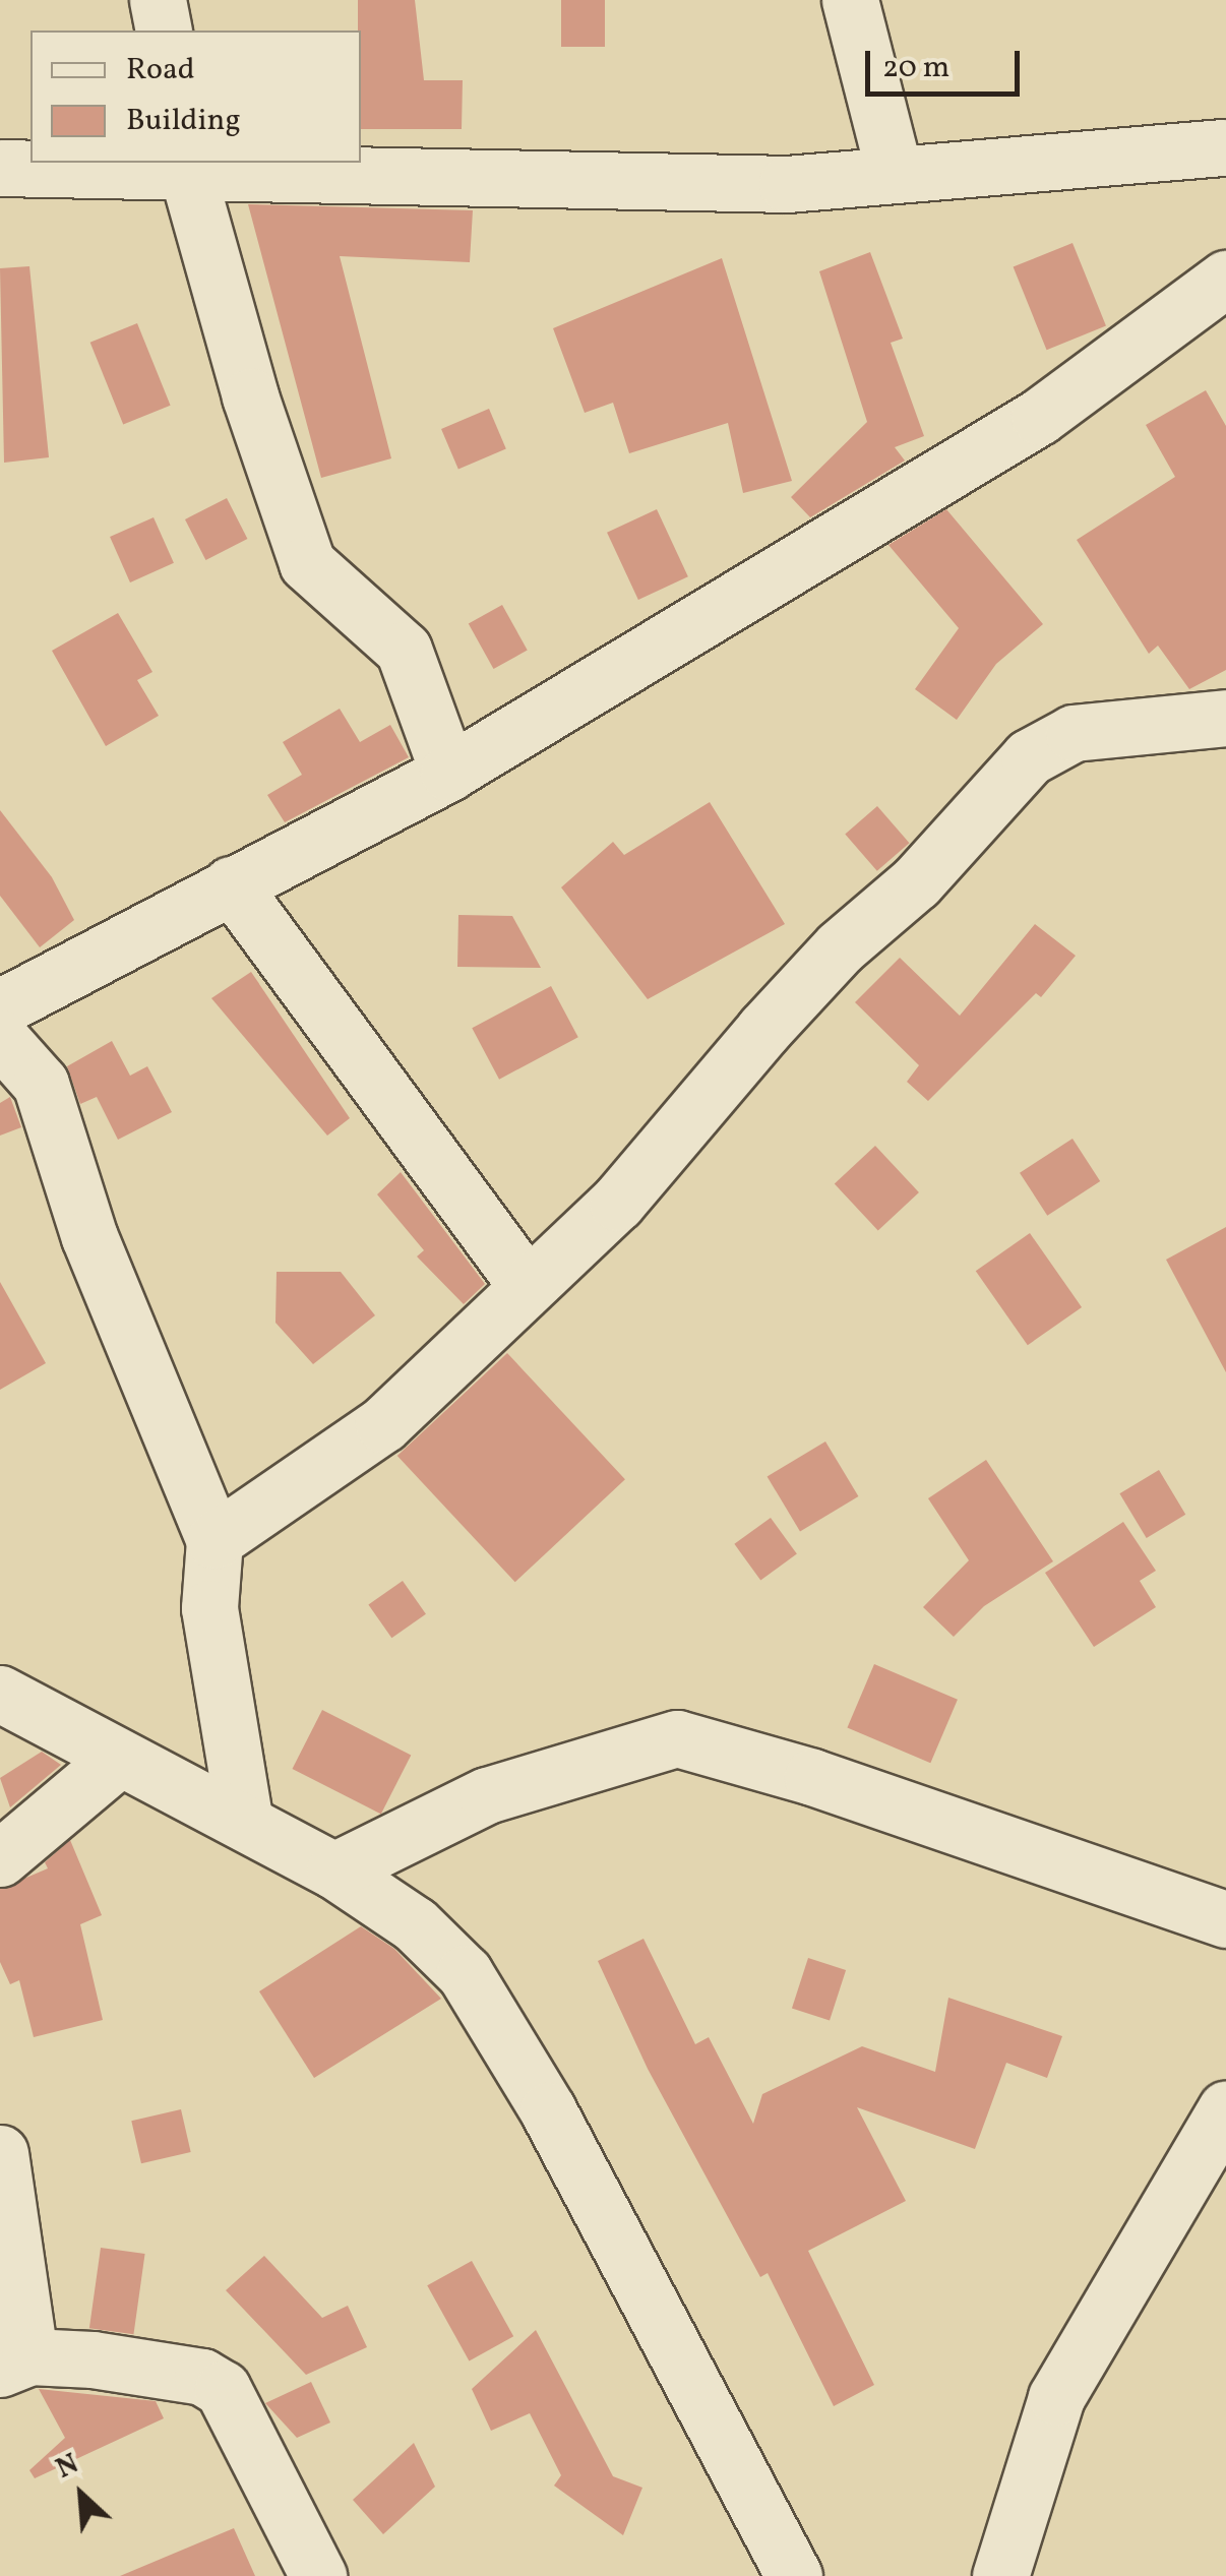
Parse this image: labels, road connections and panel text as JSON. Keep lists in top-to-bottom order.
{
  "legend": ["Road", "Building"],
  "scale_bar": "20 m",
  "north": "top left"
}
